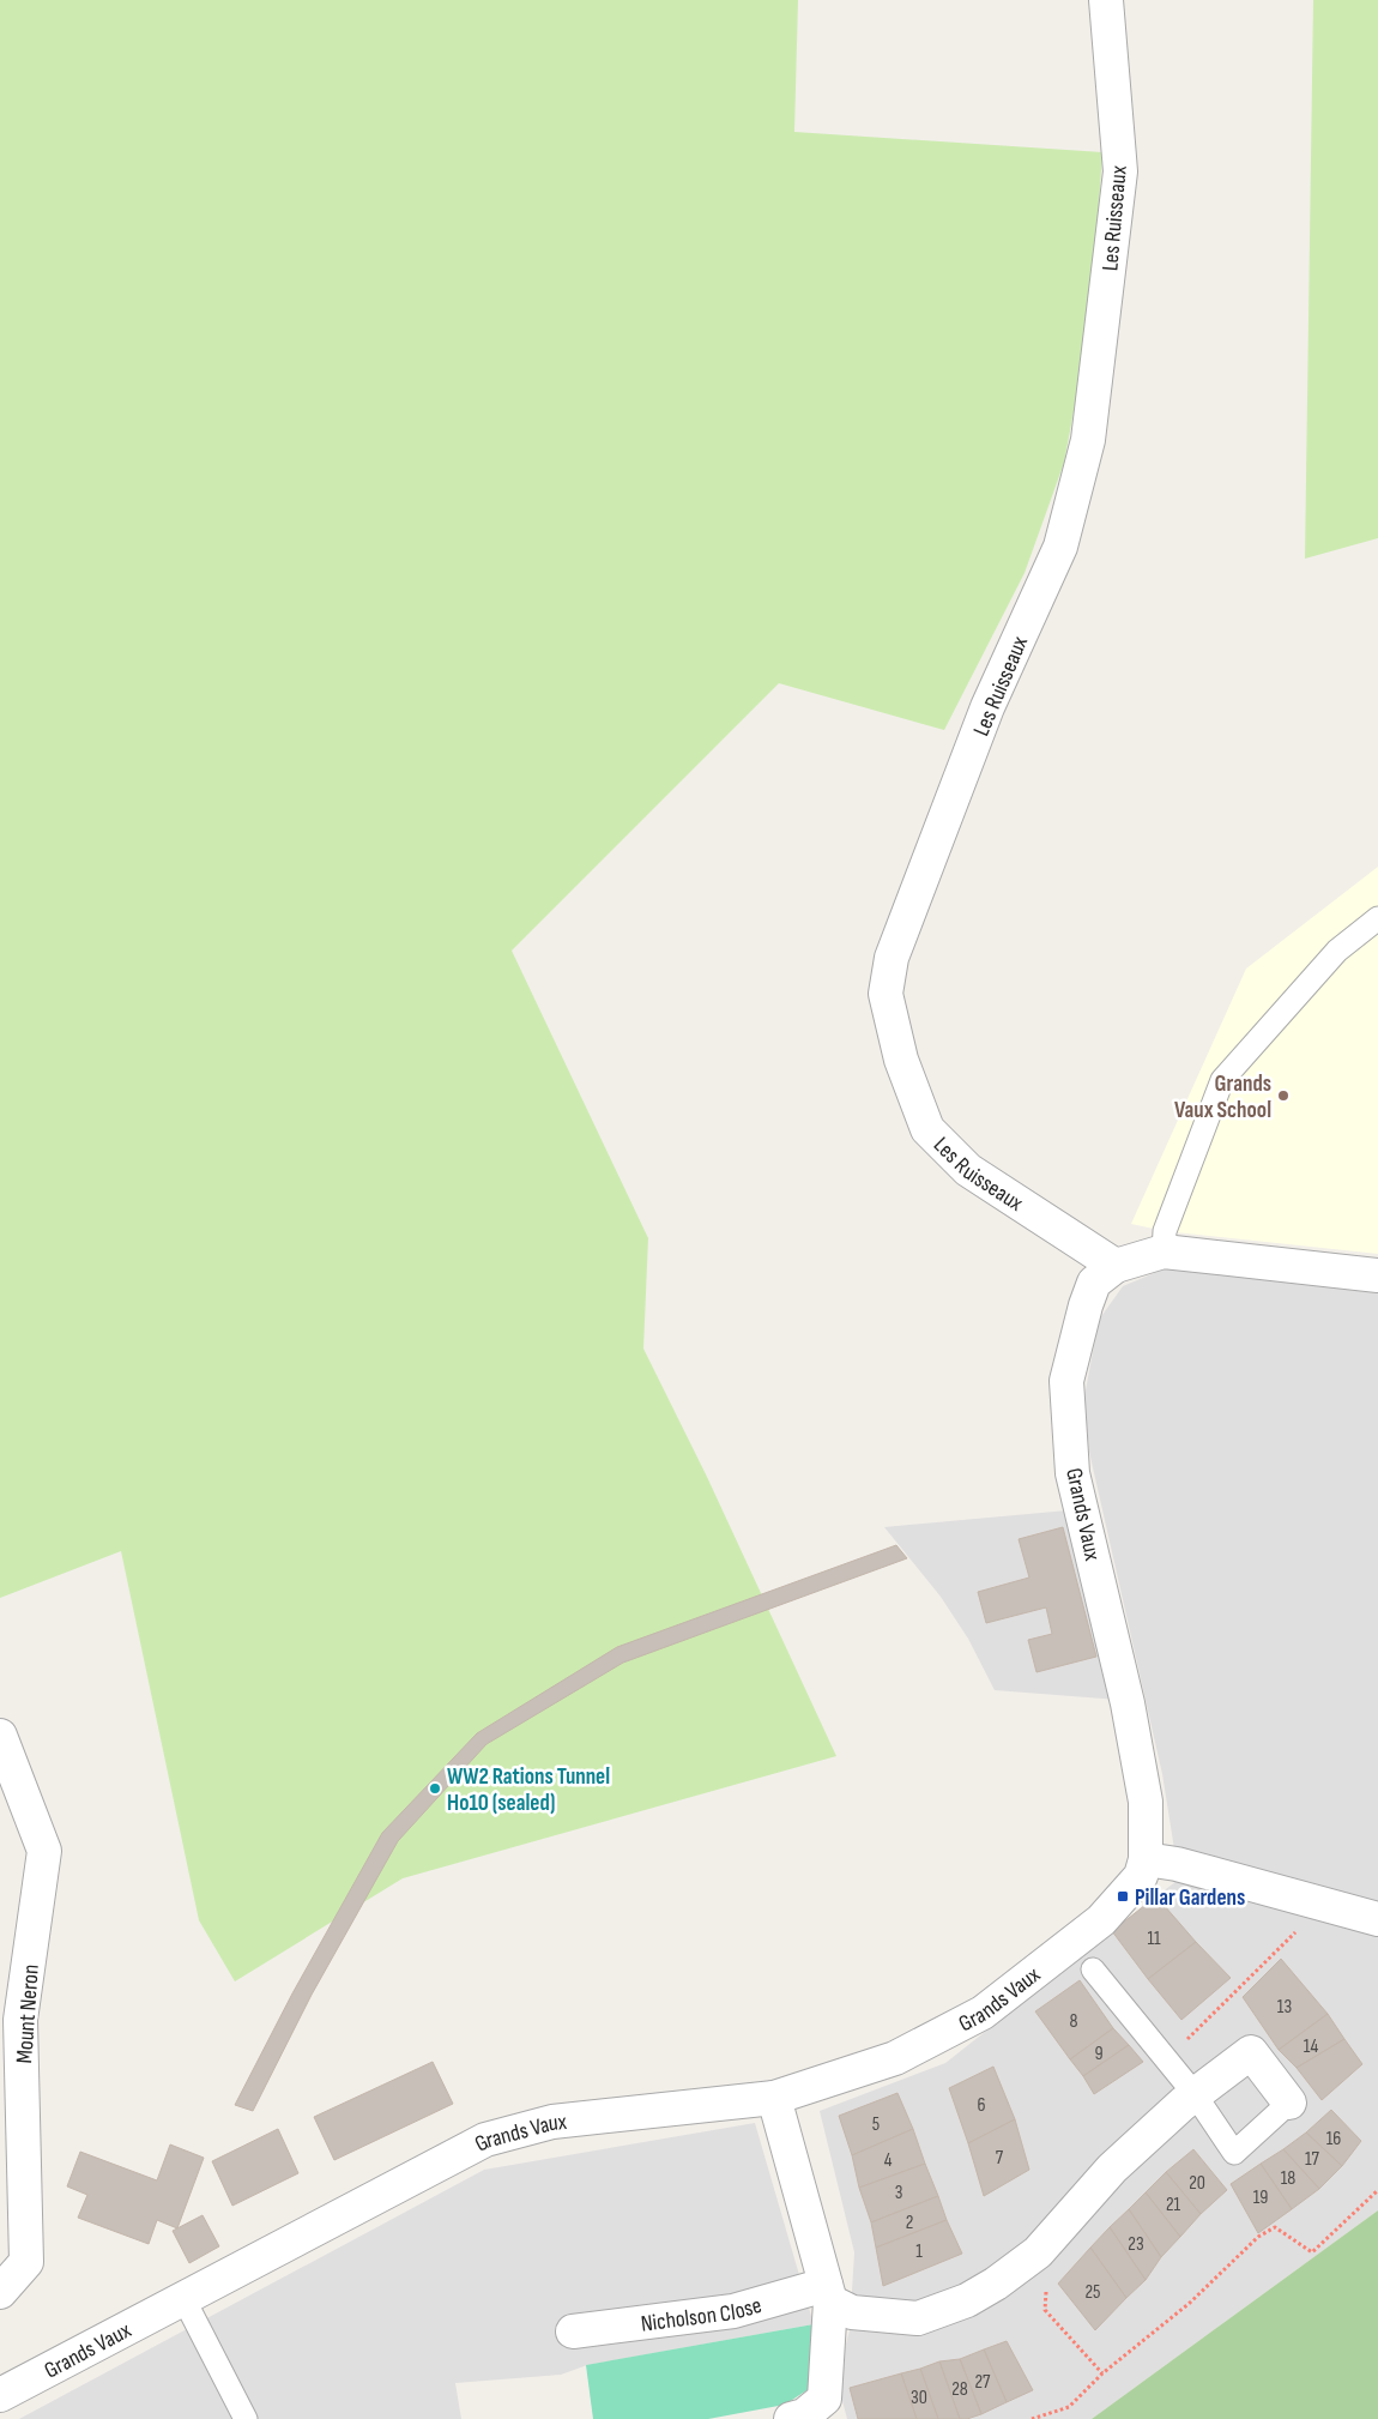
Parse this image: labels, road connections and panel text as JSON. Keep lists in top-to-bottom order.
{
  "streets": {
    "street": [
      "Les Ruisseaux",
      "Grands Vaux",
      "Mount Neron",
      "Nicholson Close"
    ]
  },
  "crossings": [
    ["Les Ruisseaux", "Grands Vaux"]
  ],
  "places": {
    "other": ["Grands Vaux School", "WW2 Rations Tunnel Ho10 (sealed)"],
    "transit": ["Pillar Gardens"]
  },
  "house_numbers": [
    "11",
    "13",
    "8",
    "14",
    "9",
    "6",
    "5",
    "16",
    "7",
    "17",
    "4",
    "18",
    "20",
    "3",
    "19",
    "21",
    "2",
    "23",
    "1",
    "25",
    "27",
    "28",
    "30"
  ]
}
